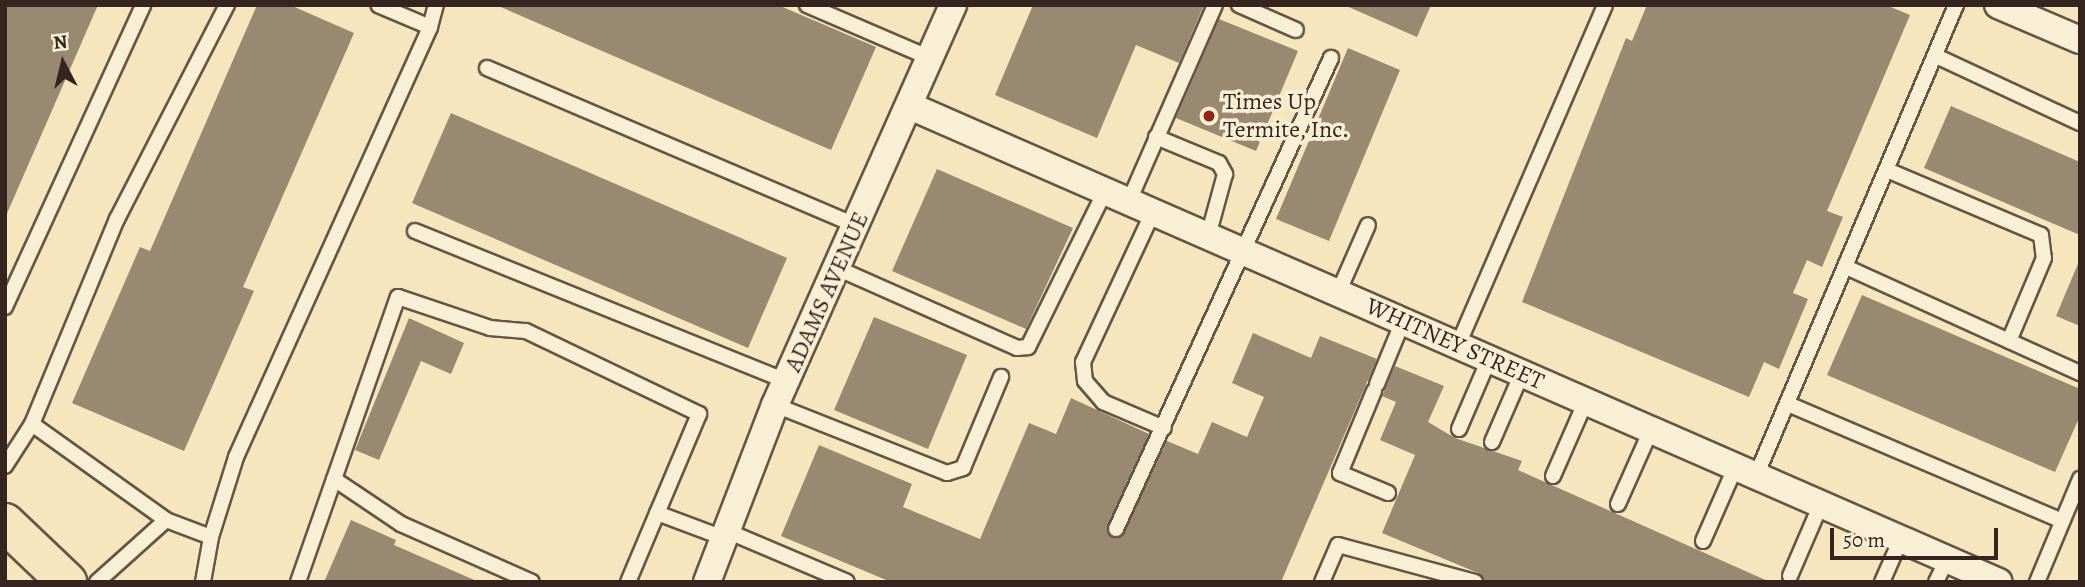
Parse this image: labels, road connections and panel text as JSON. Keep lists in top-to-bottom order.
{
  "streets": {
    "street": ["ADAMS AVENUE", "WHITNEY STREET"]
  },
  "crossings": [
    ["ADAMS AVENUE", "WHITNEY STREET"]
  ],
  "places": ["Times Up Termite, Inc."],
  "scale_bar": "50 m",
  "north": "top"
}
